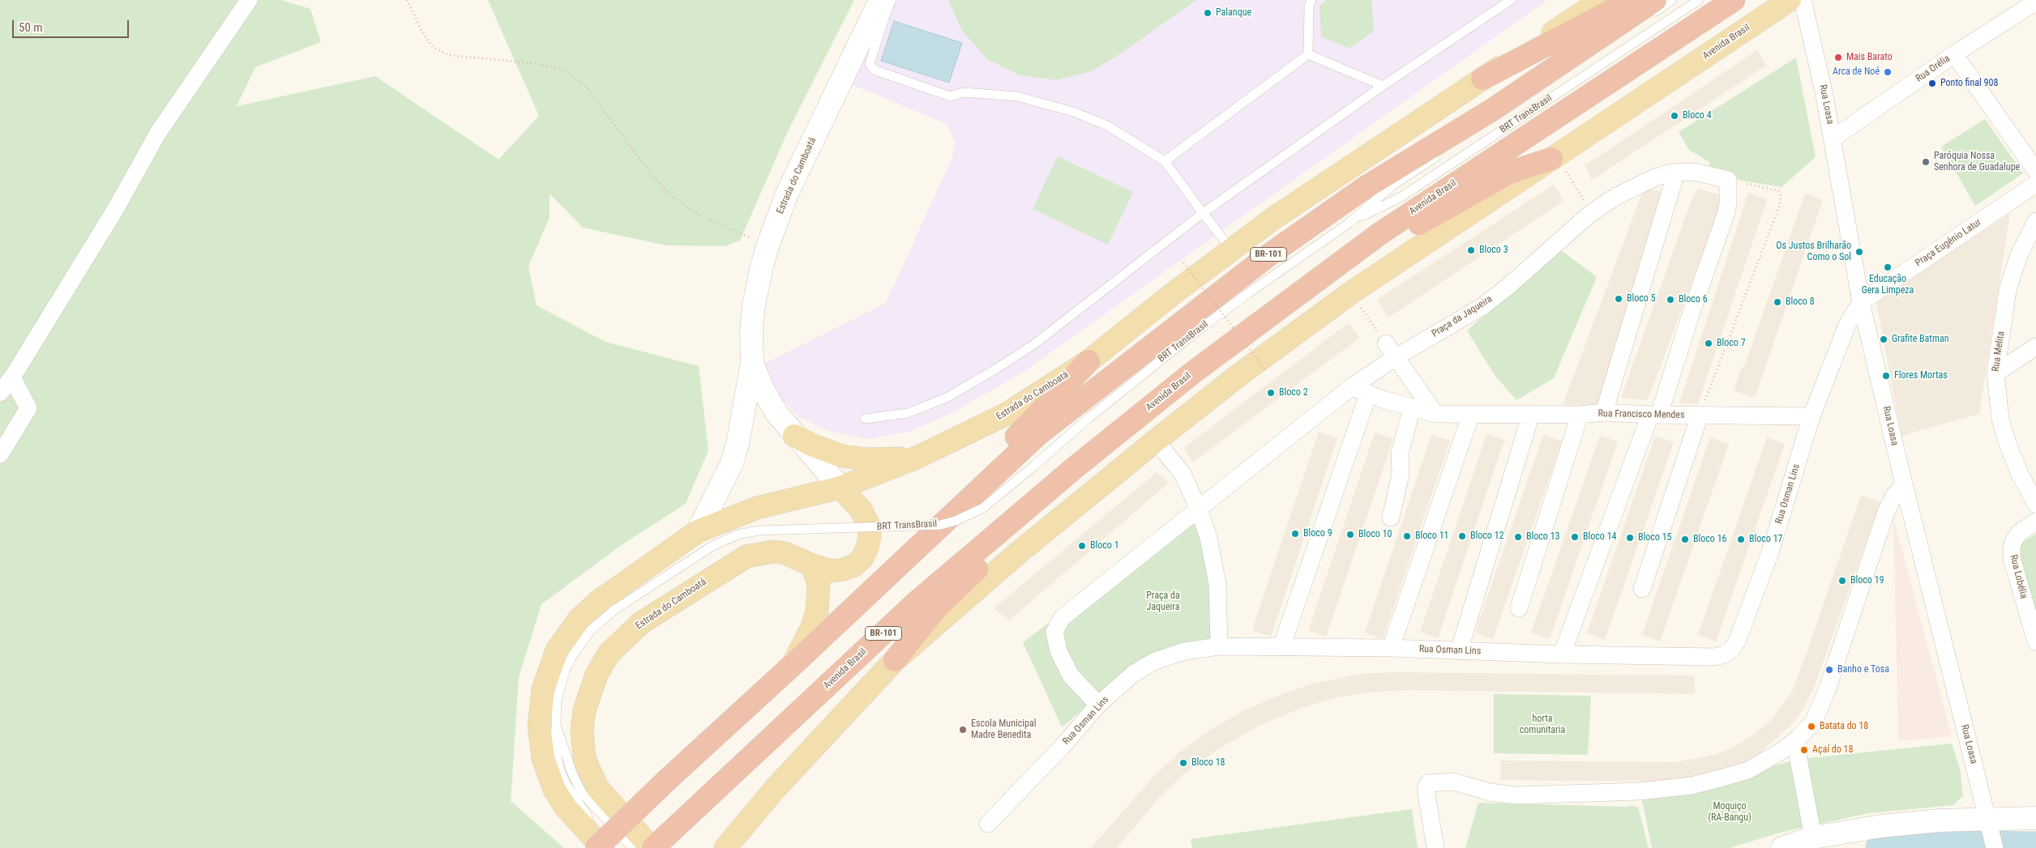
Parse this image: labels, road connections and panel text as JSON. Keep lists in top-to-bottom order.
{
  "streets": {
    "highway": ["Avenida Brasil", "BR-101"],
    "main road": ["Estrada do Camboatá"],
    "street": [
      "Rua Orélia",
      "Rua Loasa",
      "Praça Eugênio Latur",
      "Praça da Jaqueira",
      "Rua Melita",
      "Rua Francisco Mendes",
      "Rua Osman Lins",
      "Rua Lobélia"
    ],
    "lane": ["BRT TransBrasil"]
  },
  "crossings": [
    ["Avenida Brasil", "Estrada do Camboatá"],
    ["Rua Orélia", "Rua Loasa"],
    ["Rua Loasa", "Praça Eugênio Latur"],
    ["Praça da Jaqueira", "Rua Francisco Mendes"],
    ["Praça da Jaqueira", "Rua Osman Lins"],
    ["Rua Francisco Mendes", "Rua Osman Lins"]
  ],
  "parks": ["Praça da Jaqueira", "horta comunitaria", "Moquiço (RA-Bangu)"],
  "places": [
    "Palanque",
    "Mais Barato",
    "Arca de Noé",
    "Ponto final 908",
    "Bloco 4",
    "Paróquia Nossa Senhora de Guadalupe",
    "Bloco 3",
    "Os Justos Brilharão Como o Sol",
    "Educação Gera Limpeza",
    "Bloco 5",
    "Bloco 6",
    "Bloco 8",
    "Grafite Batman",
    "Bloco 7",
    "Flores Mortas",
    "Bloco 2",
    "Bloco 9",
    "Bloco 10",
    "Bloco 11",
    "Bloco 12",
    "Bloco 13",
    "Bloco 14",
    "Bloco 15",
    "Bloco 16",
    "Bloco 17",
    "Bloco 1",
    "Bloco 19",
    "Banho e Tosa",
    "Batata do 18",
    "Escola Municipal Madre Benedita",
    "Açaí do 18",
    "Bloco 18"
  ],
  "scale_bar": "50 m"
}
